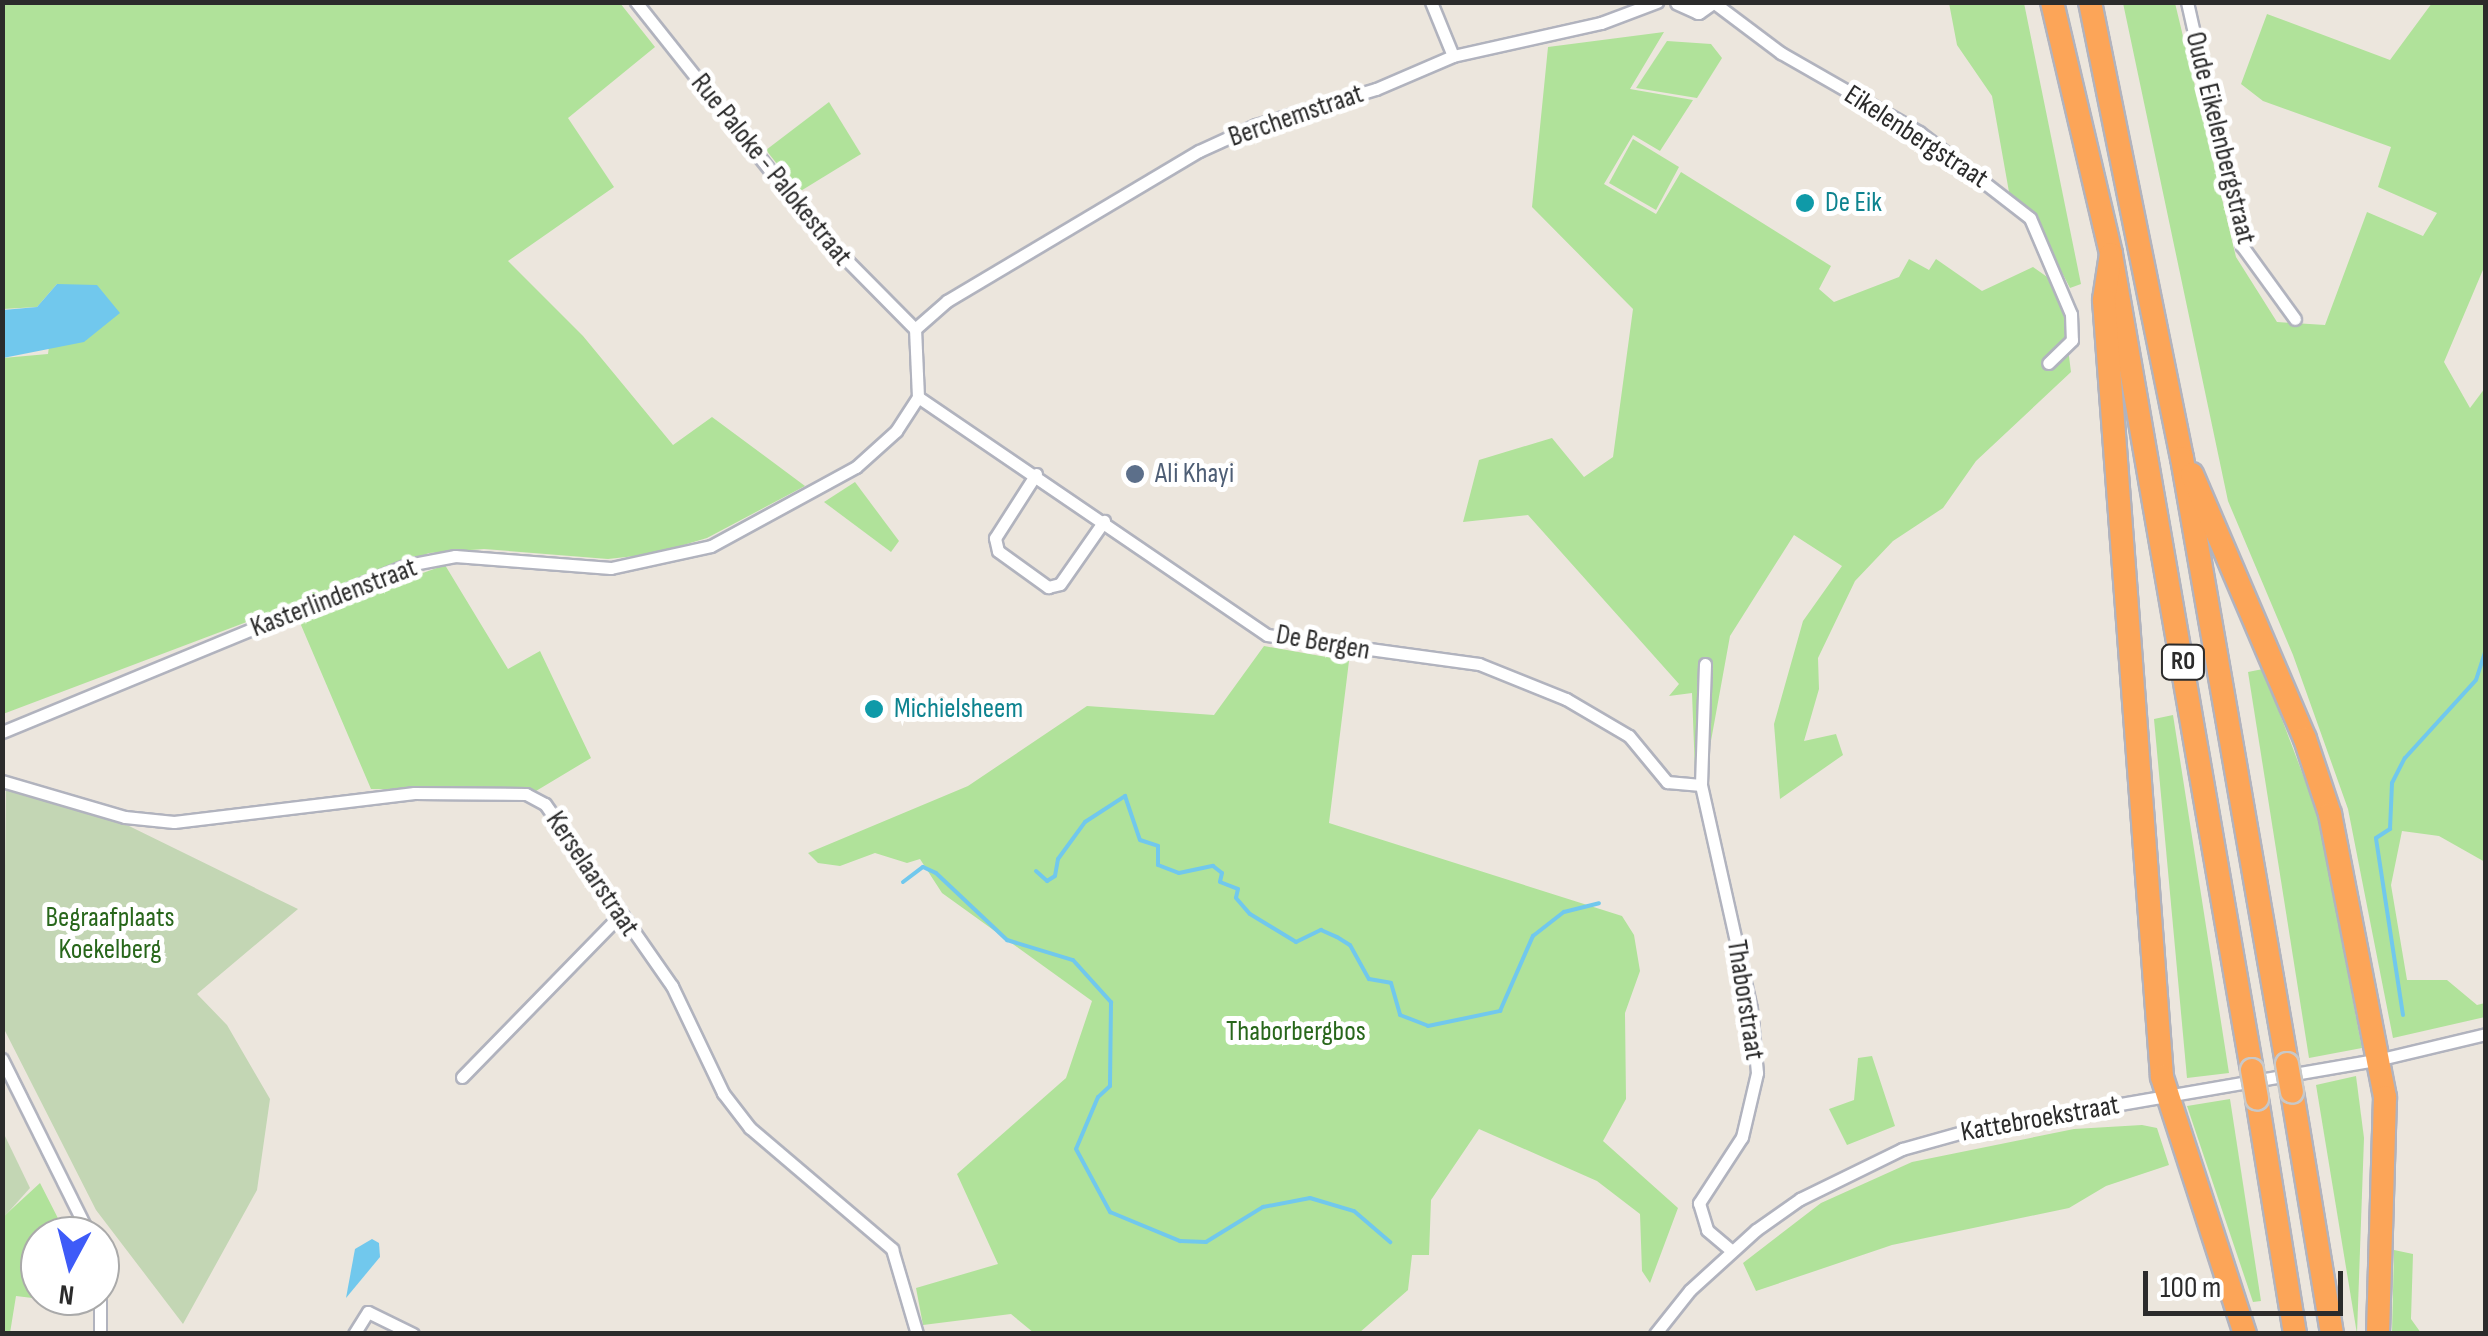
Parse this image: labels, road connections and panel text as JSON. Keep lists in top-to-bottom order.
{
  "streets": {
    "highway": ["R0"],
    "street": [
      "Berchemstraat",
      "Eikelenbergstraat",
      "Oude Eikelenbergstraat",
      "Rue Paloke - Palokestraat",
      "Kasterlindenstraat",
      "De Bergen",
      "Kerselaarstraat",
      "Thaborstraat",
      "Kattebroekstraat"
    ]
  },
  "crossings": [
    ["Berchemstraat", "Rue Paloke - Palokestraat"],
    ["Kasterlindenstraat", "De Bergen"],
    ["De Bergen", "Thaborstraat"],
    ["Thaborstraat", "Kattebroekstraat"]
  ],
  "parks": ["Begraafplaats Koekelberg", "Thaborbergbos"],
  "places": ["De Eik", "Ali Khayi", "Michielsheem"],
  "scale_bar": "100 m",
  "north": "bottom"
}
